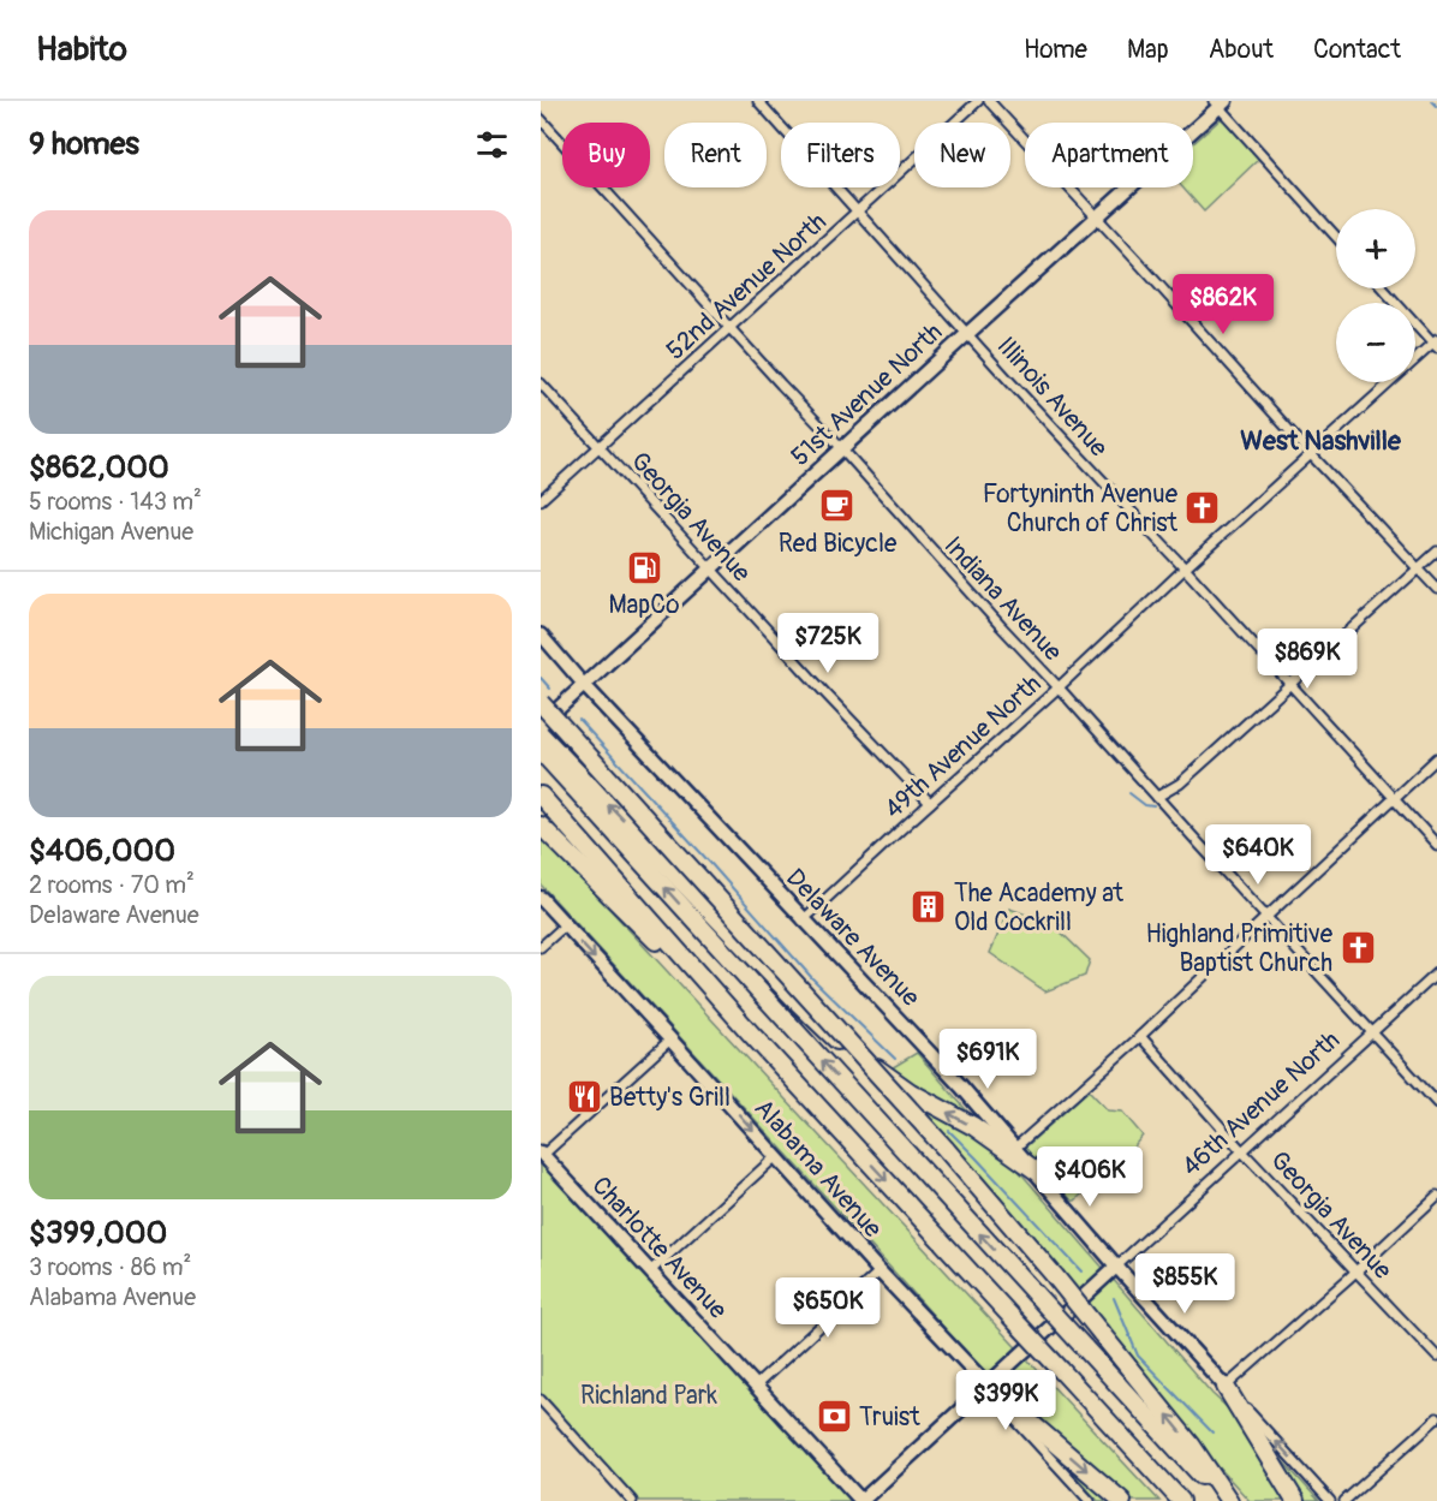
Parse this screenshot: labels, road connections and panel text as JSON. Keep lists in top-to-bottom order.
{
  "streets": {
    "main road": [
      "51st Avenue North",
      "Delaware Avenue",
      "46th Avenue North",
      "Alabama Avenue",
      "Charlotte Avenue"
    ],
    "street": [
      "52nd Avenue North",
      "Illinois Avenue",
      "Georgia Avenue",
      "Indiana Avenue",
      "49th Avenue North"
    ]
  },
  "crossings": [
    ["52nd Avenue North", "Illinois Avenue"],
    ["52nd Avenue North", "Georgia Avenue"],
    ["52nd Avenue North", "Indiana Avenue"],
    ["51st Avenue North", "Illinois Avenue"],
    ["51st Avenue North", "Georgia Avenue"],
    ["51st Avenue North", "Indiana Avenue"],
    ["51st Avenue North", "Delaware Avenue"],
    ["Illinois Avenue", "49th Avenue North"],
    ["Georgia Avenue", "49th Avenue North"],
    ["Georgia Avenue", "46th Avenue North"],
    ["Indiana Avenue", "49th Avenue North"],
    ["Indiana Avenue", "46th Avenue North"],
    ["49th Avenue North", "Delaware Avenue"],
    ["Delaware Avenue", "46th Avenue North"],
    ["46th Avenue North", "Alabama Avenue"],
    ["46th Avenue North", "Charlotte Avenue"]
  ],
  "one_way": ["Alabama Avenue"],
  "districts": ["West Nashville"],
  "parks": ["Richland Park"],
  "places": {
    "cafe": ["Red Bicycle"],
    "church": ["Fortyninth Avenue Church of Christ", "Highland Primitive Baptist Church"],
    "fuel station": ["MapCo"],
    "building": ["The Academy at Old Cockrill"],
    "restaurant": ["Betty's Grill"],
    "bank": ["Truist"]
  },
  "page": {
    "header": "Habito",
    "nav": [
      "Home",
      "Map",
      "About",
      "Contact"
    ],
    "heading": "9 homes",
    "chip": [
      "Buy",
      "Rent",
      "Filters",
      "New",
      "Apartment"
    ],
    "list": [
      {
        "name": "$862,000",
        "note": "5 rooms · 143 m² · Michigan Avenue"
      },
      {
        "name": "$406,000",
        "note": "2 rooms · 70 m² · Delaware Avenue"
      },
      {
        "name": "$399,000",
        "note": "3 rooms · 86 m² · Alabama Avenue"
      }
    ],
    "map_buttons": ["+", "−"],
    "price": [
      "$862K",
      "$725K",
      "$869K",
      "$640K",
      "$691K",
      "$406K",
      "$855K",
      "$650K",
      "$399K"
    ]
  }
}
